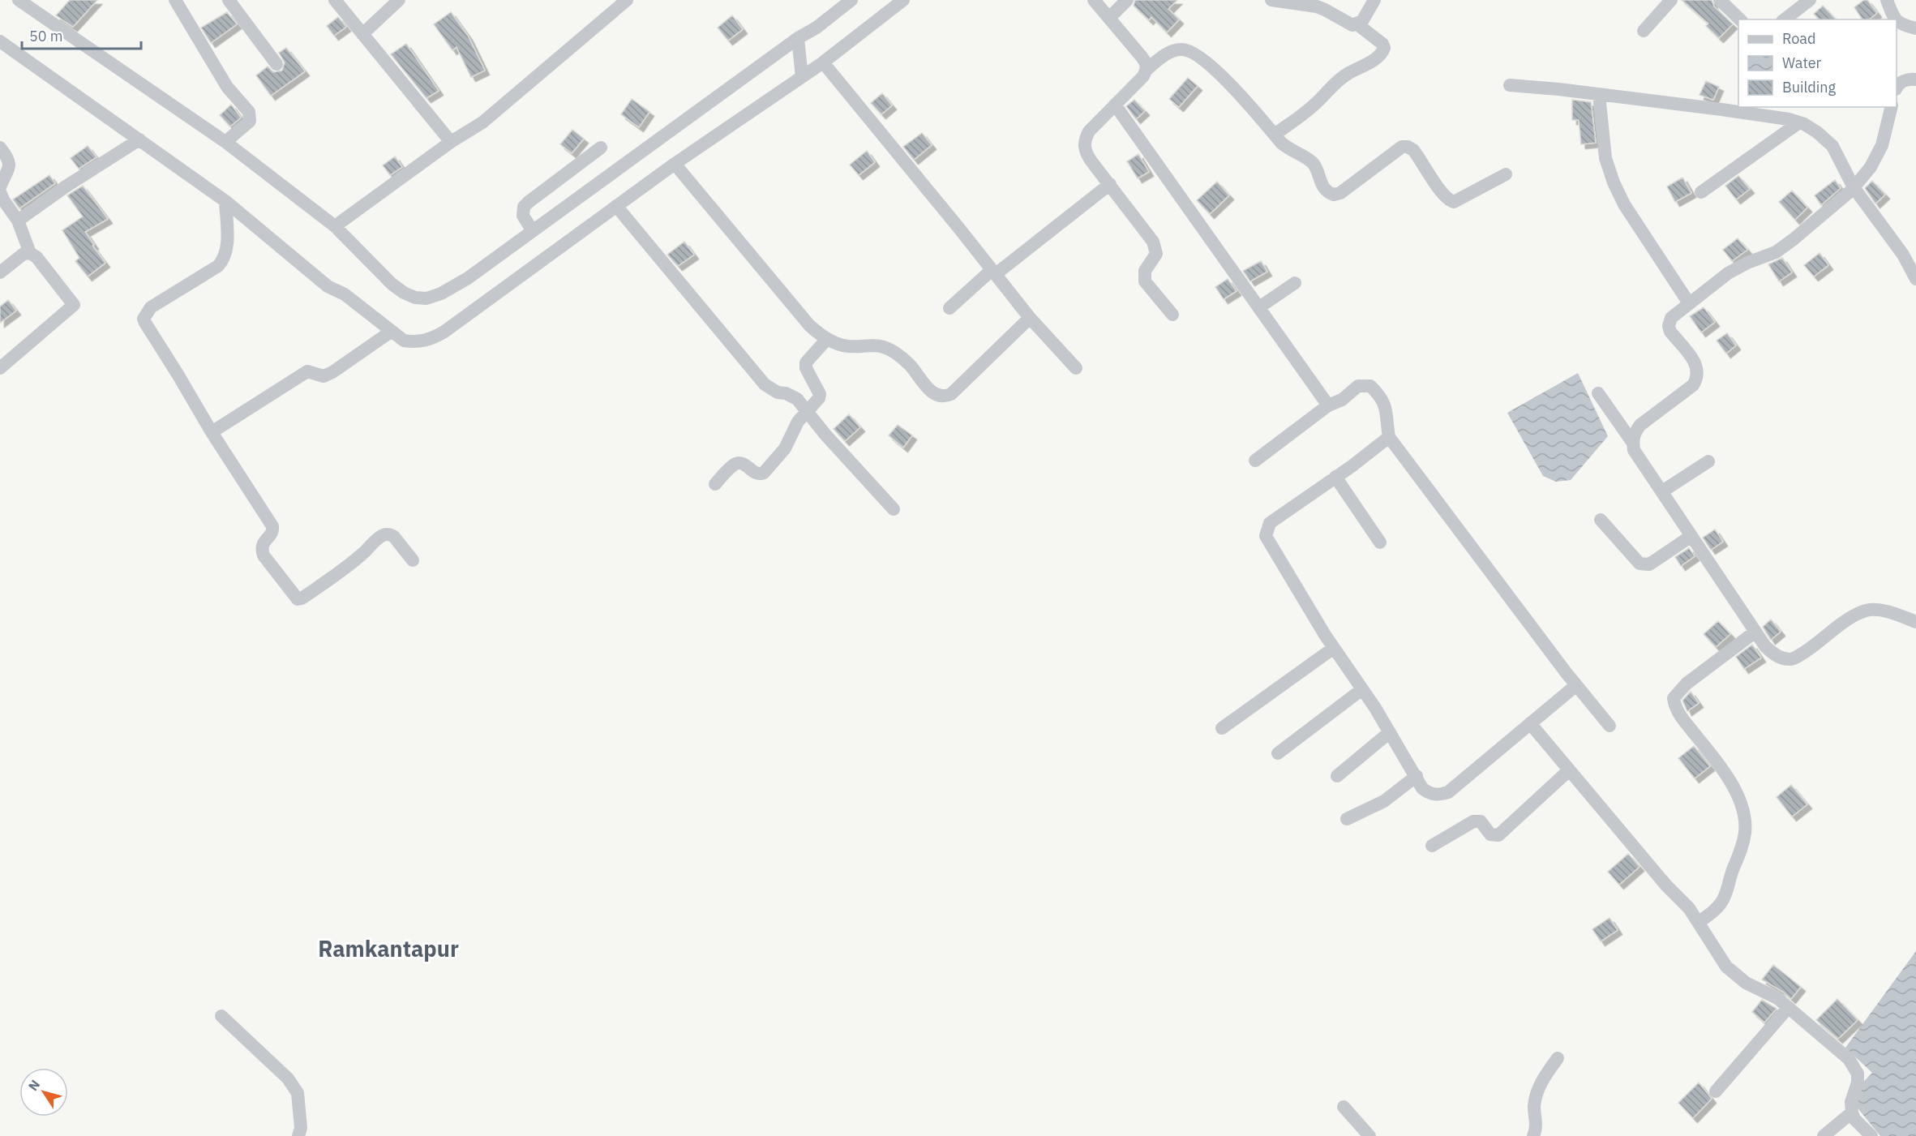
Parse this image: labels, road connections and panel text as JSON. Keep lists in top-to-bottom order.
{
  "districts": ["Ramkantapur"],
  "legend": ["Road", "Water", "Building"],
  "scale_bar": "50 m",
  "north": "top left"
}
